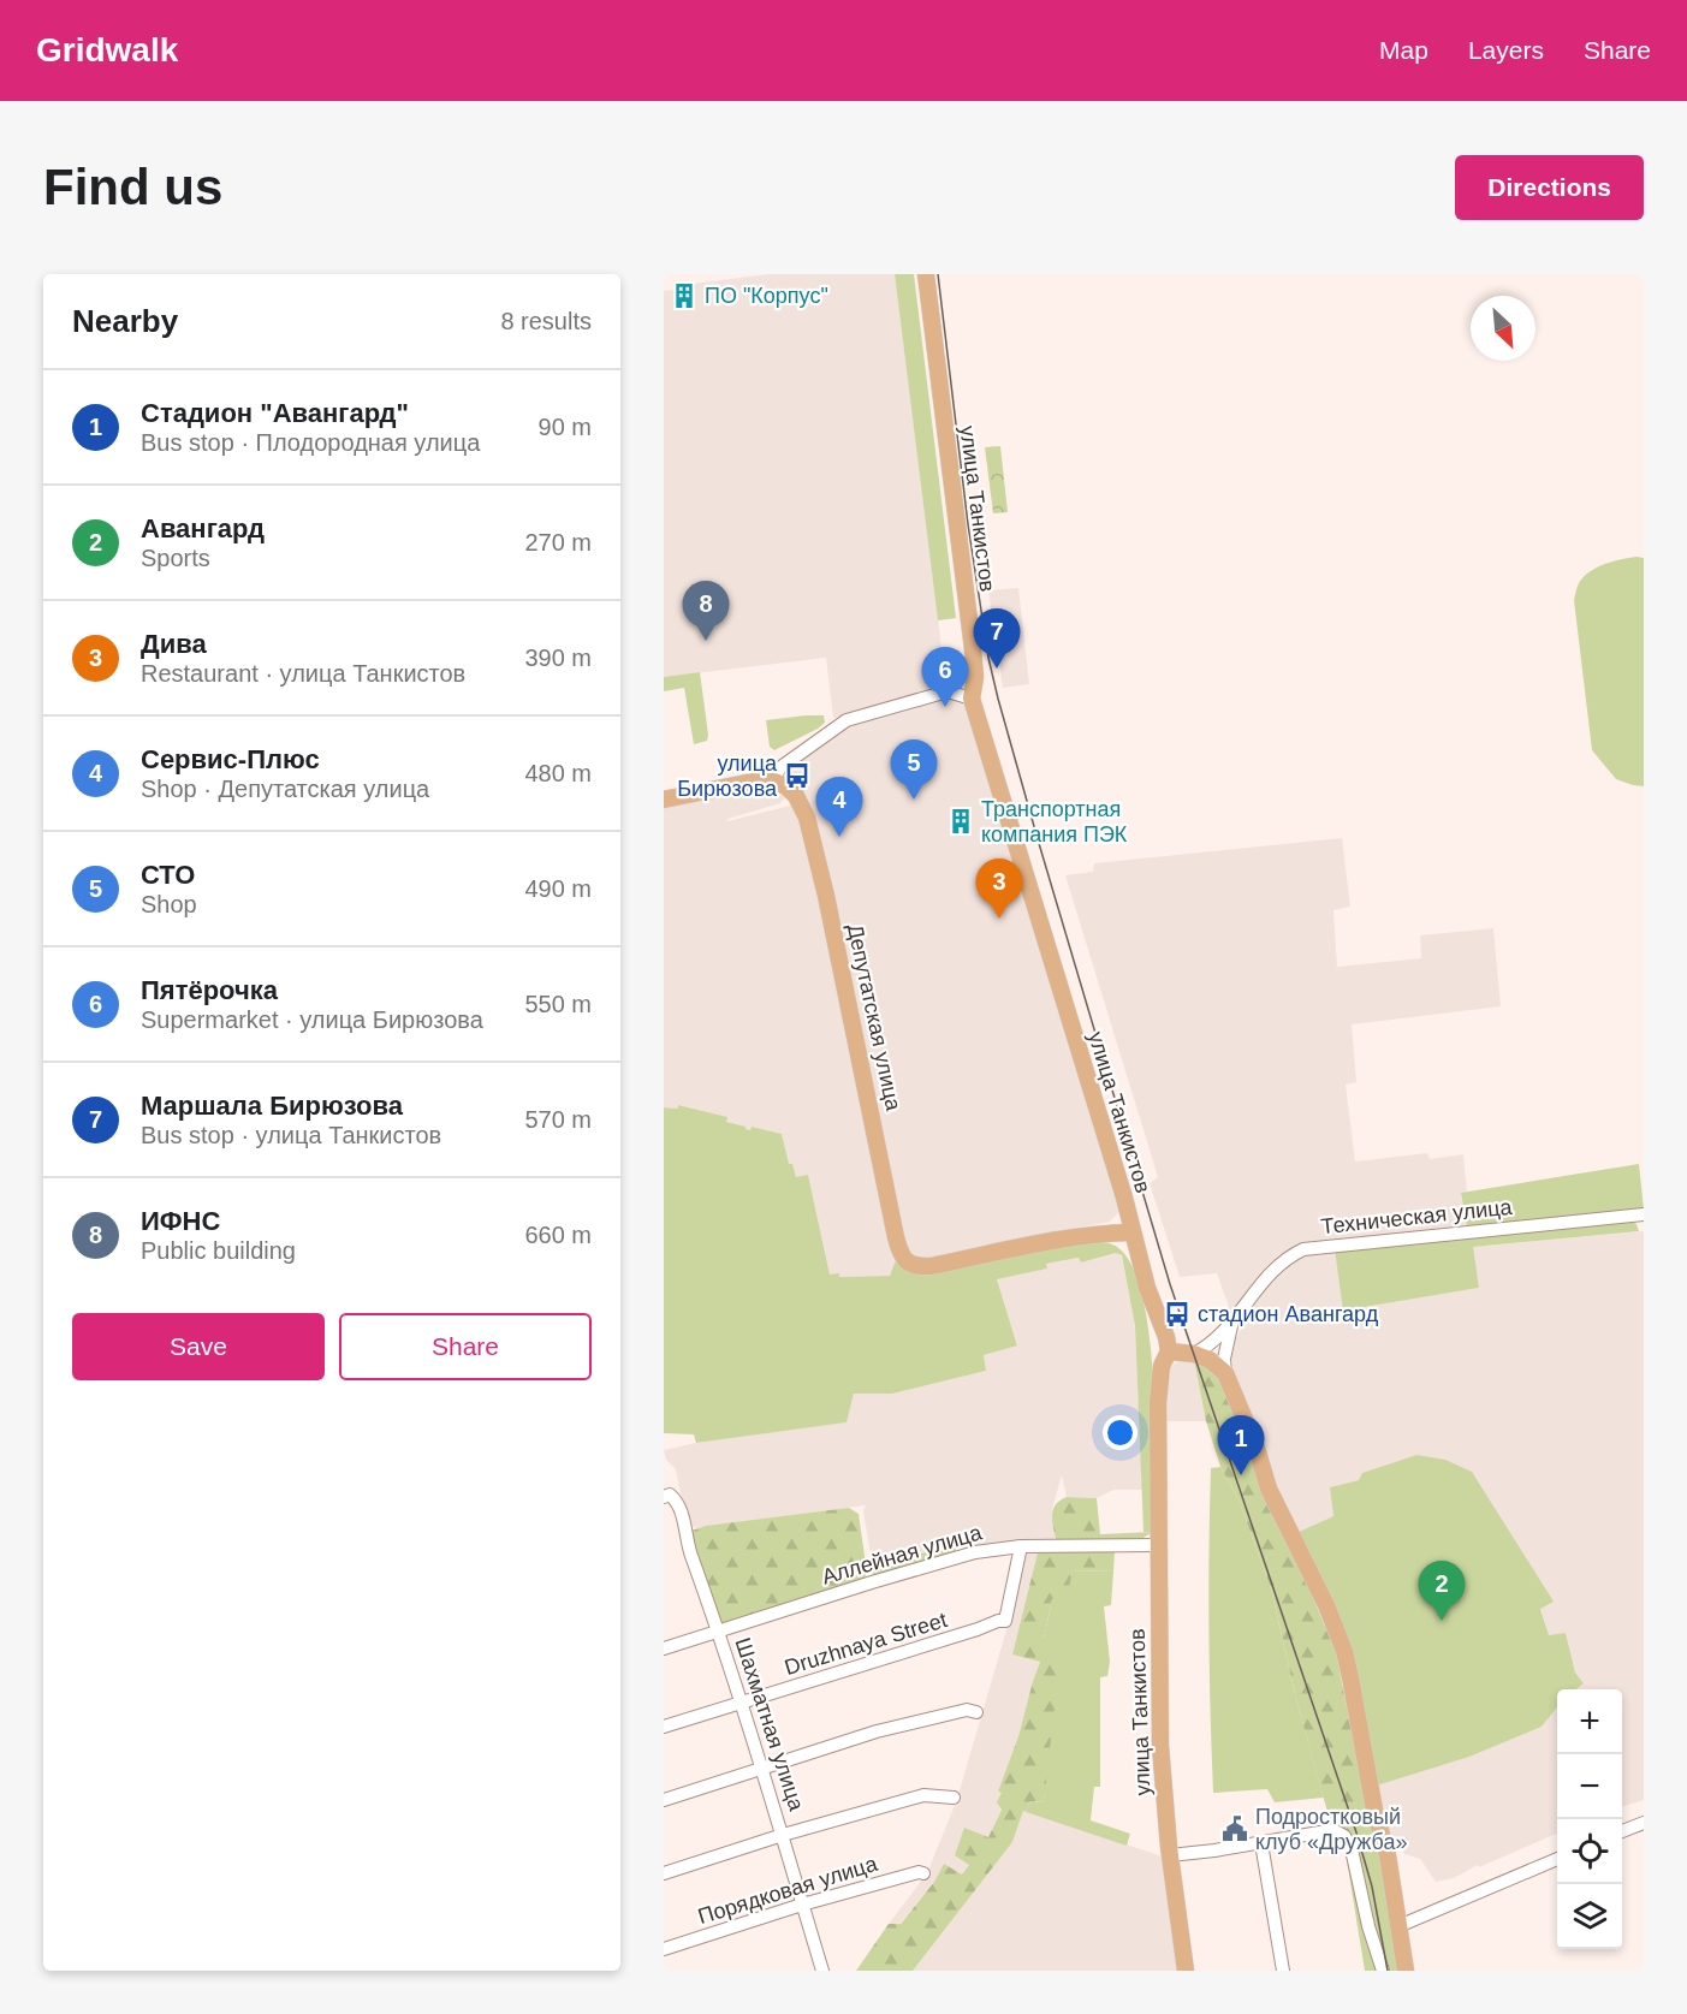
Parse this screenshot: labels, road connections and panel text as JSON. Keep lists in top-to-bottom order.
{
  "streets": {
    "main road": ["улица Танкистов", "Депутатская улица"],
    "street": [
      "Техническая улица",
      "Аллейная улица",
      "Druzhnaya Street",
      "Шахматная улица",
      "Порядковая улица"
    ]
  },
  "crossings": [
    ["улица Танкистов", "Депутатская улица"],
    ["улица Танкистов", "Аллейная улица"],
    ["Аллейная улица", "Druzhnaya Street"],
    ["Аллейная улица", "Шахматная улица"],
    ["Druzhnaya Street", "Шахматная улица"],
    ["Шахматная улица", "Порядковая улица"]
  ],
  "places": {
    "building": ["ПО \"Корпус\"", "Транспортная компания ПЭК"],
    "bus stop": ["улица Бирюзова", "стадион Авангард"],
    "public building": ["Подростковый клуб «Дружба»"]
  },
  "north": "bottom right",
  "page": {
    "header": "Gridwalk",
    "nav": ["Map", "Layers", "Share"],
    "buttons": [
      "Directions",
      ["Save", "Share"]
    ],
    "title": "Find us",
    "heading": ["Nearby", "8 results"],
    "list": [
      {
        "mark": "1",
        "name": "Стадион \"Авангард\"",
        "note": "Bus stop · Плодородная улица",
        "value": "90 m"
      },
      {
        "mark": "2",
        "name": "Авангард",
        "note": "Sports",
        "value": "270 m"
      },
      {
        "mark": "3",
        "name": "Дива",
        "note": "Restaurant · улица Танкистов",
        "value": "390 m"
      },
      {
        "mark": "4",
        "name": "Сервис-Плюс",
        "note": "Shop · Депутатская улица",
        "value": "480 m"
      },
      {
        "mark": "5",
        "name": "СТО",
        "note": "Shop",
        "value": "490 m"
      },
      {
        "mark": "6",
        "name": "Пятёрочка",
        "note": "Supermarket · улица Бирюзова",
        "value": "550 m"
      },
      {
        "mark": "7",
        "name": "Маршала Бирюзова",
        "note": "Bus stop · улица Танкистов",
        "value": "570 m"
      },
      {
        "mark": "8",
        "name": "ИФНС",
        "note": "Public building",
        "value": "660 m"
      }
    ],
    "pins": [
      "8",
      "7",
      "6",
      "5",
      "4",
      "3",
      "1",
      "2"
    ],
    "map_buttons": ["+", "−"]
  }
}
